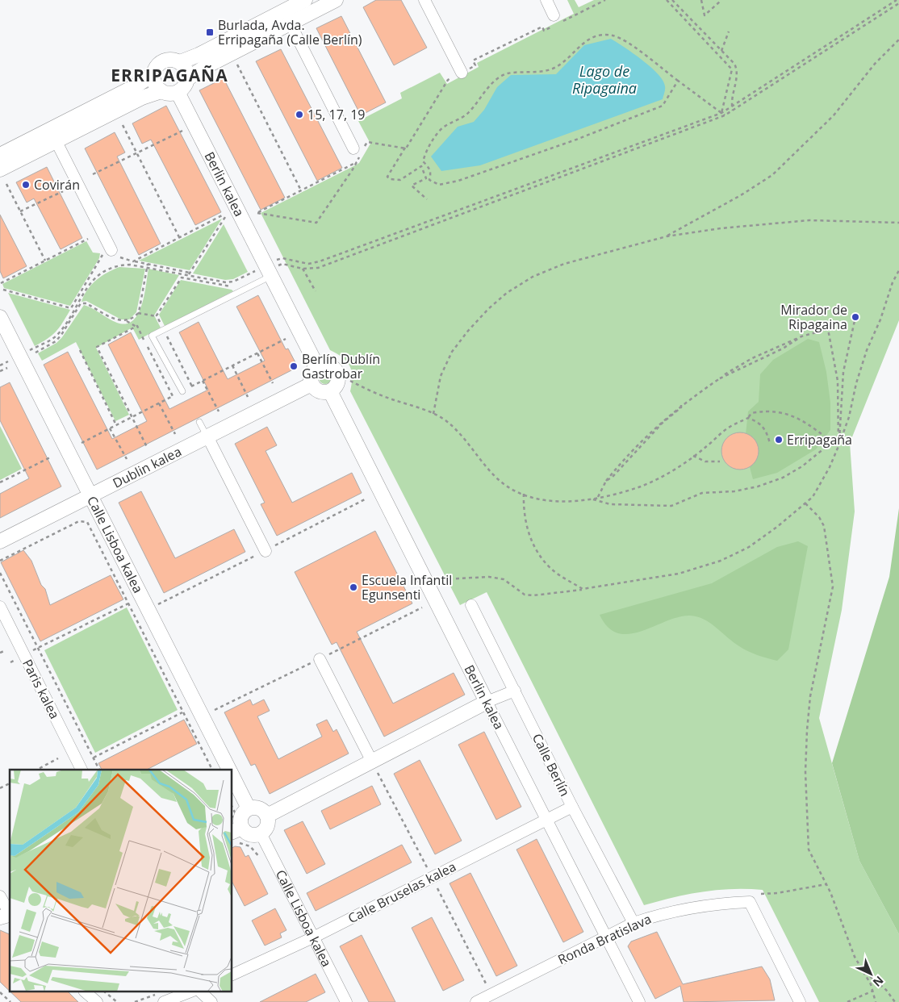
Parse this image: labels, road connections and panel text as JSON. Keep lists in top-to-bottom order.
{
  "streets": {
    "street": [
      "Berlin kalea",
      "Dublin kalea",
      "Calle Lisboa kalea",
      "Paris kalea",
      "Calle Berlín",
      "Calle Bruselas kalea",
      "Ronda Bratislava"
    ]
  },
  "crossings": [
    ["Berlin kalea", "Dublin kalea"],
    ["Berlin kalea", "Calle Bruselas kalea"],
    ["Berlin kalea", "Ronda Bratislava"],
    ["Dublin kalea", "Calle Lisboa kalea"],
    ["Calle Lisboa kalea", "Calle Bruselas kalea"],
    ["Calle Berlín", "Calle Bruselas kalea"],
    ["Calle Berlín", "Ronda Bratislava"]
  ],
  "districts": ["ERRIPAGAÑA"],
  "water": ["Lago de Ripagaina"],
  "places": {
    "transit": ["Burlada, Avda. Erripagaña (Calle Berlín)"],
    "other": [
      "15, 17, 19",
      "Covirán",
      "Mirador de Ripagaina",
      "Berlín Dublín Gastrobar",
      "Erripagaña",
      "Escuela Infantil Egunsenti"
    ]
  },
  "north": "bottom right"
}
